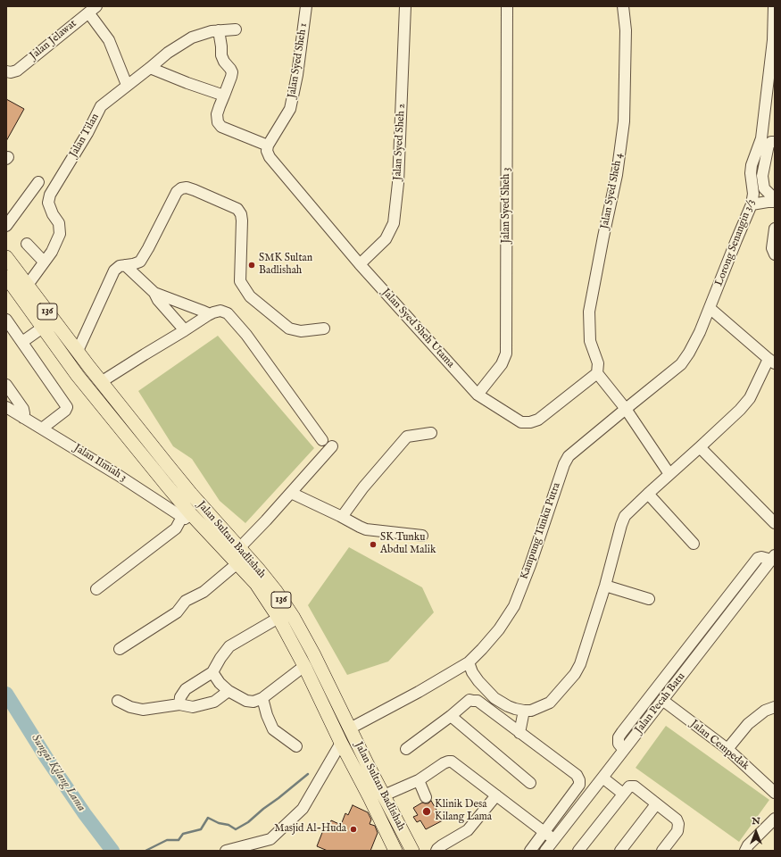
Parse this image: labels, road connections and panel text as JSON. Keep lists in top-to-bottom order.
{
  "streets": {
    "main road": ["136", "Jalan Sultan Badlishah"],
    "street": [
      "Jalan Jelawat",
      "Jalan Syed Sheh 1",
      "Jalan Tilan",
      "Jalan Syed Sheh 2",
      "Jalan Syed Sheh 4",
      "Jalan Syed Sheh 3",
      "Lorong Senangin 3/3",
      "Jalan Syed Sheh Utama",
      "Jalan Ilmiah 3",
      "Kampung Tunku Putra",
      "Jalan Pecah Batu",
      "Jalan Cempedak"
    ]
  },
  "crossings": [
    ["Jalan Syed Sheh 1", "Jalan Syed Sheh Utama"],
    ["Jalan Tilan", "Jalan Sultan Badlishah"],
    ["Jalan Syed Sheh 2", "Jalan Syed Sheh Utama"],
    ["Jalan Syed Sheh 4", "Jalan Syed Sheh Utama"],
    ["Jalan Syed Sheh 3", "Jalan Syed Sheh Utama"],
    ["Lorong Senangin 3/3", "Kampung Tunku Putra"],
    ["Jalan Ilmiah 3", "Jalan Sultan Badlishah"],
    ["Kampung Tunku Putra", "Jalan Sultan Badlishah"],
    ["Jalan Pecah Batu", "Jalan Cempedak"]
  ],
  "water": ["Sungai Kilang Lama"],
  "places": [
    "SMK Sultan Badlishah",
    "SK Tunku Abdul Malik",
    "Klinik Desa Kilang Lama",
    "Masjid Al-Huda"
  ],
  "north": "top"
}
